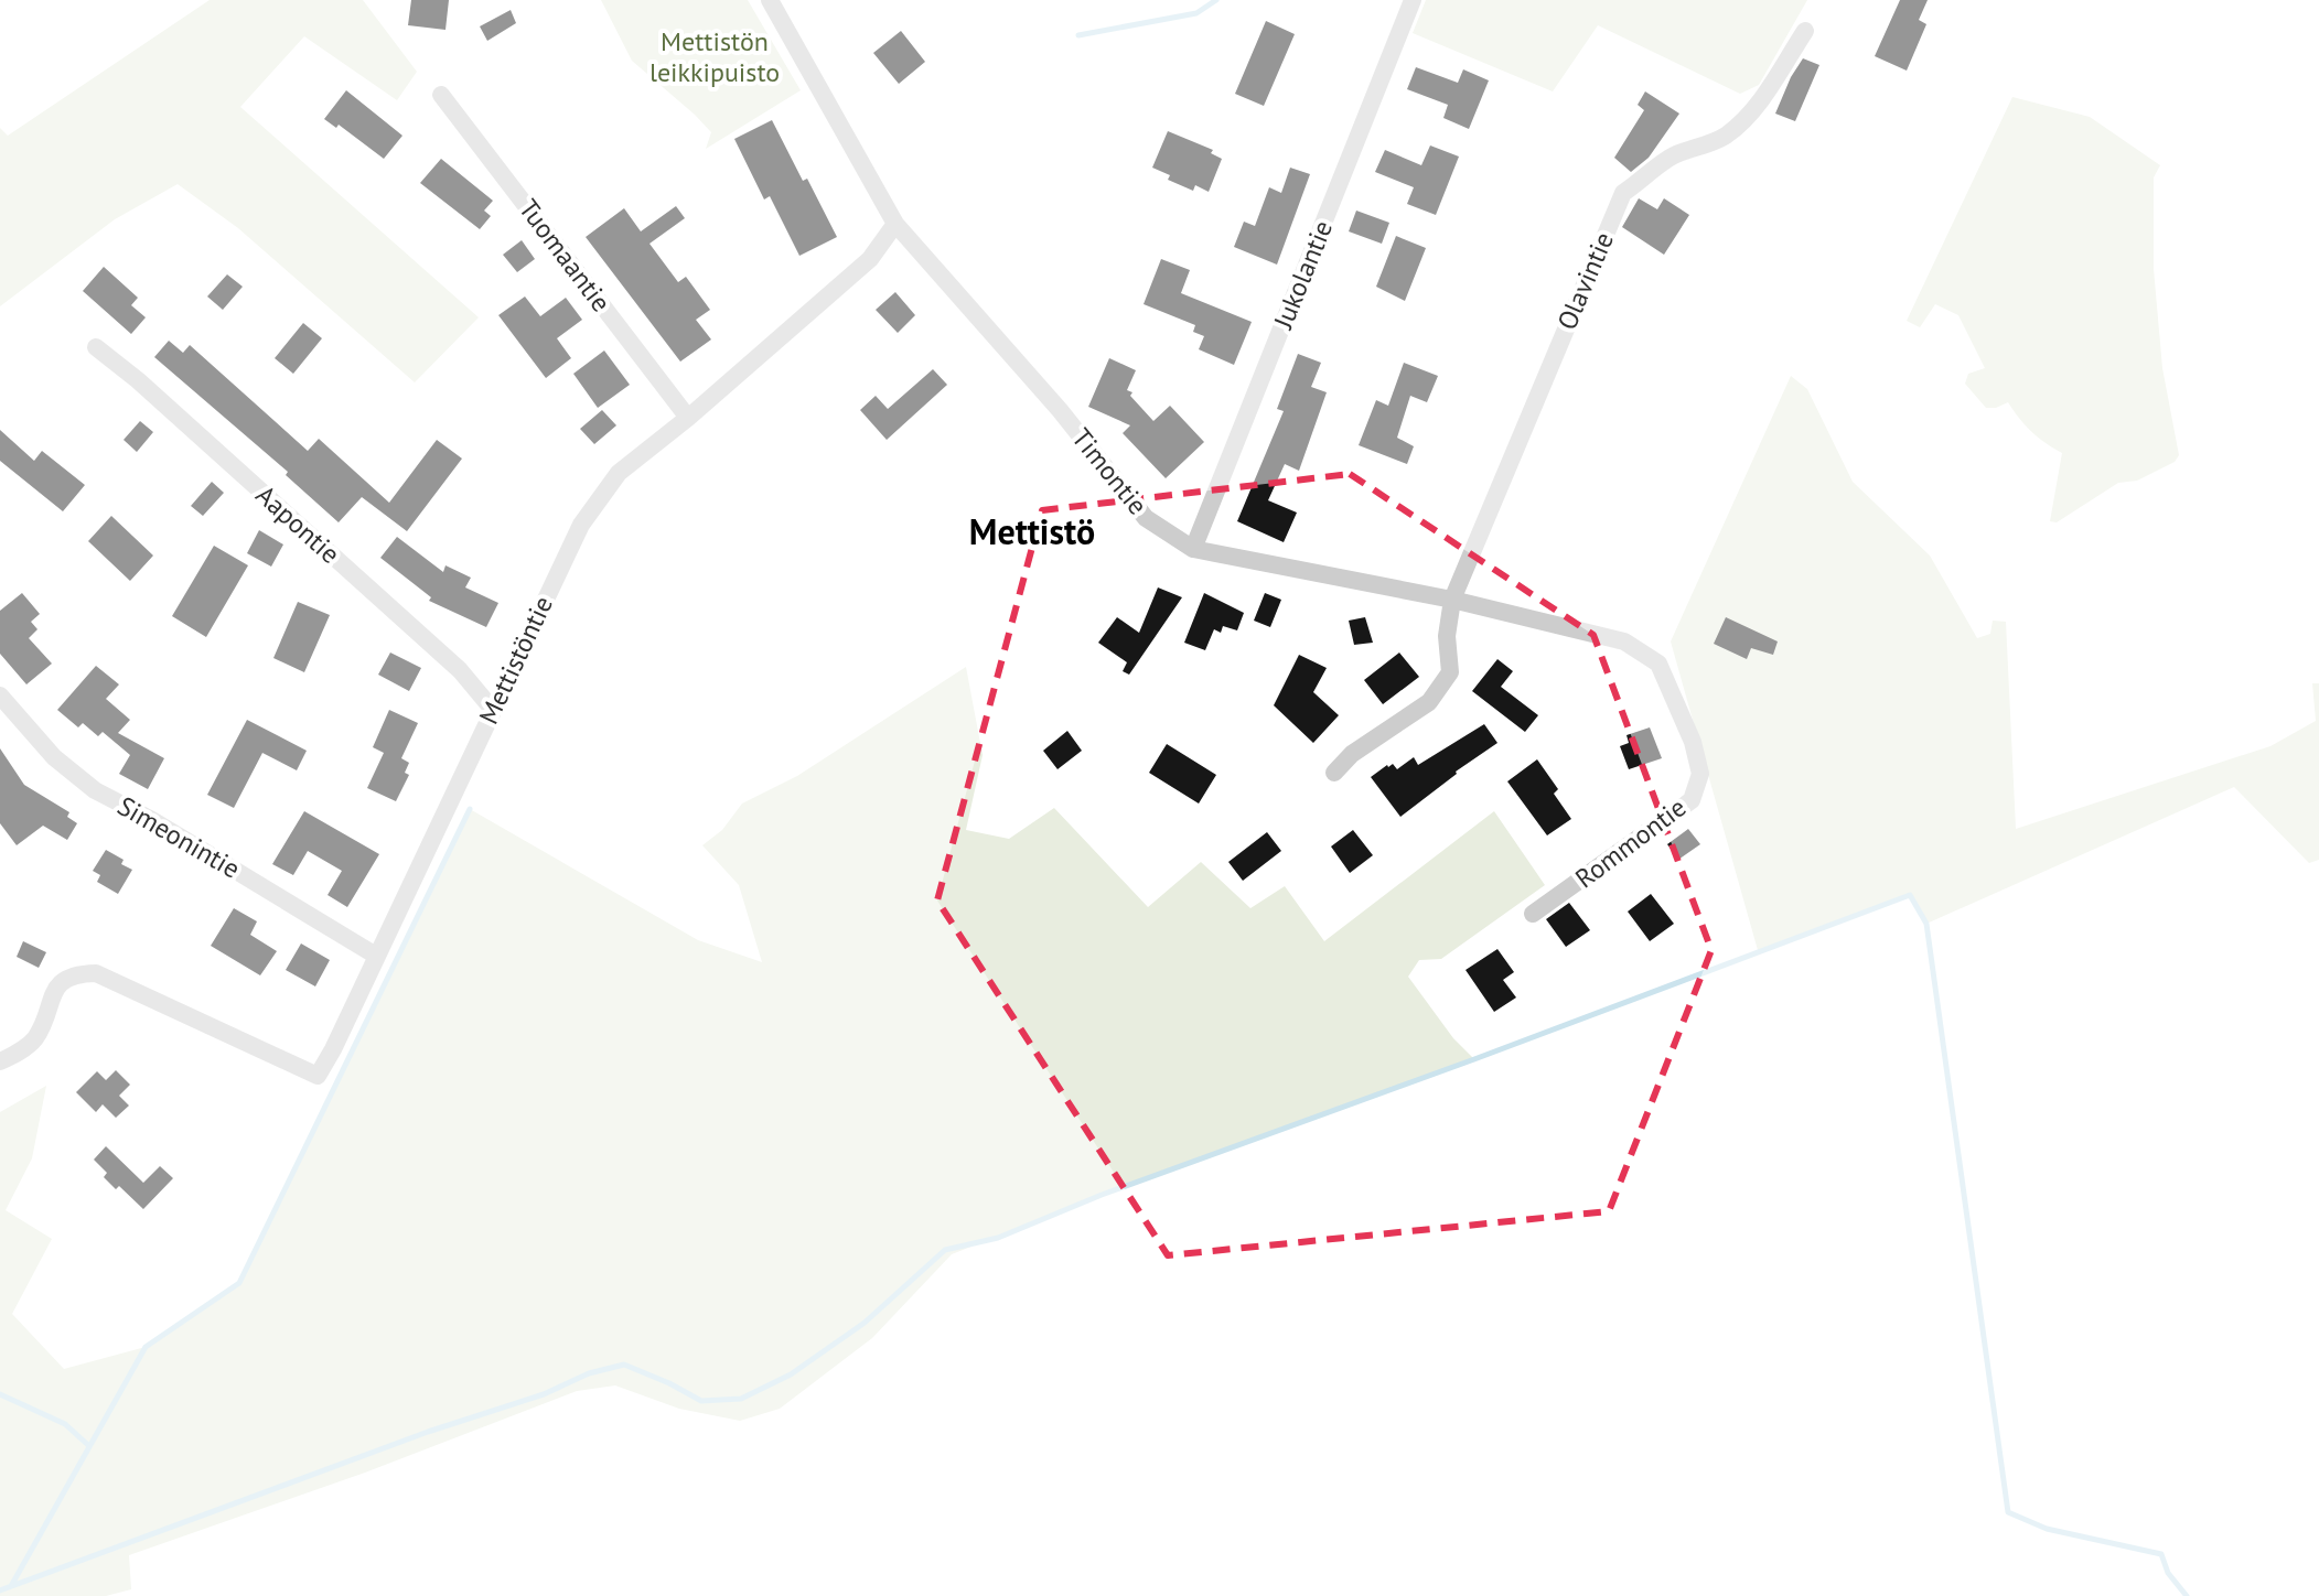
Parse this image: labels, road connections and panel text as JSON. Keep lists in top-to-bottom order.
{
  "streets": {
    "street": [
      "Tuomaantie",
      "Jukolantie",
      "Olavintie",
      "Timontie",
      "Aapontie",
      "Mettistöntie",
      "Simeonintie",
      "Rommontie"
    ]
  },
  "crossings": [
    ["Tuomaantie", "Mettistöntie"],
    ["Jukolantie", "Timontie"],
    ["Olavintie", "Timontie"],
    ["Olavintie", "Rommontie"],
    ["Timontie", "Mettistöntie"],
    ["Timontie", "Rommontie"],
    ["Aapontie", "Mettistöntie"],
    ["Mettistöntie", "Simeonintie"]
  ],
  "districts": ["Mettistö"],
  "parks": ["Mettistön leikkipuisto"]
}
